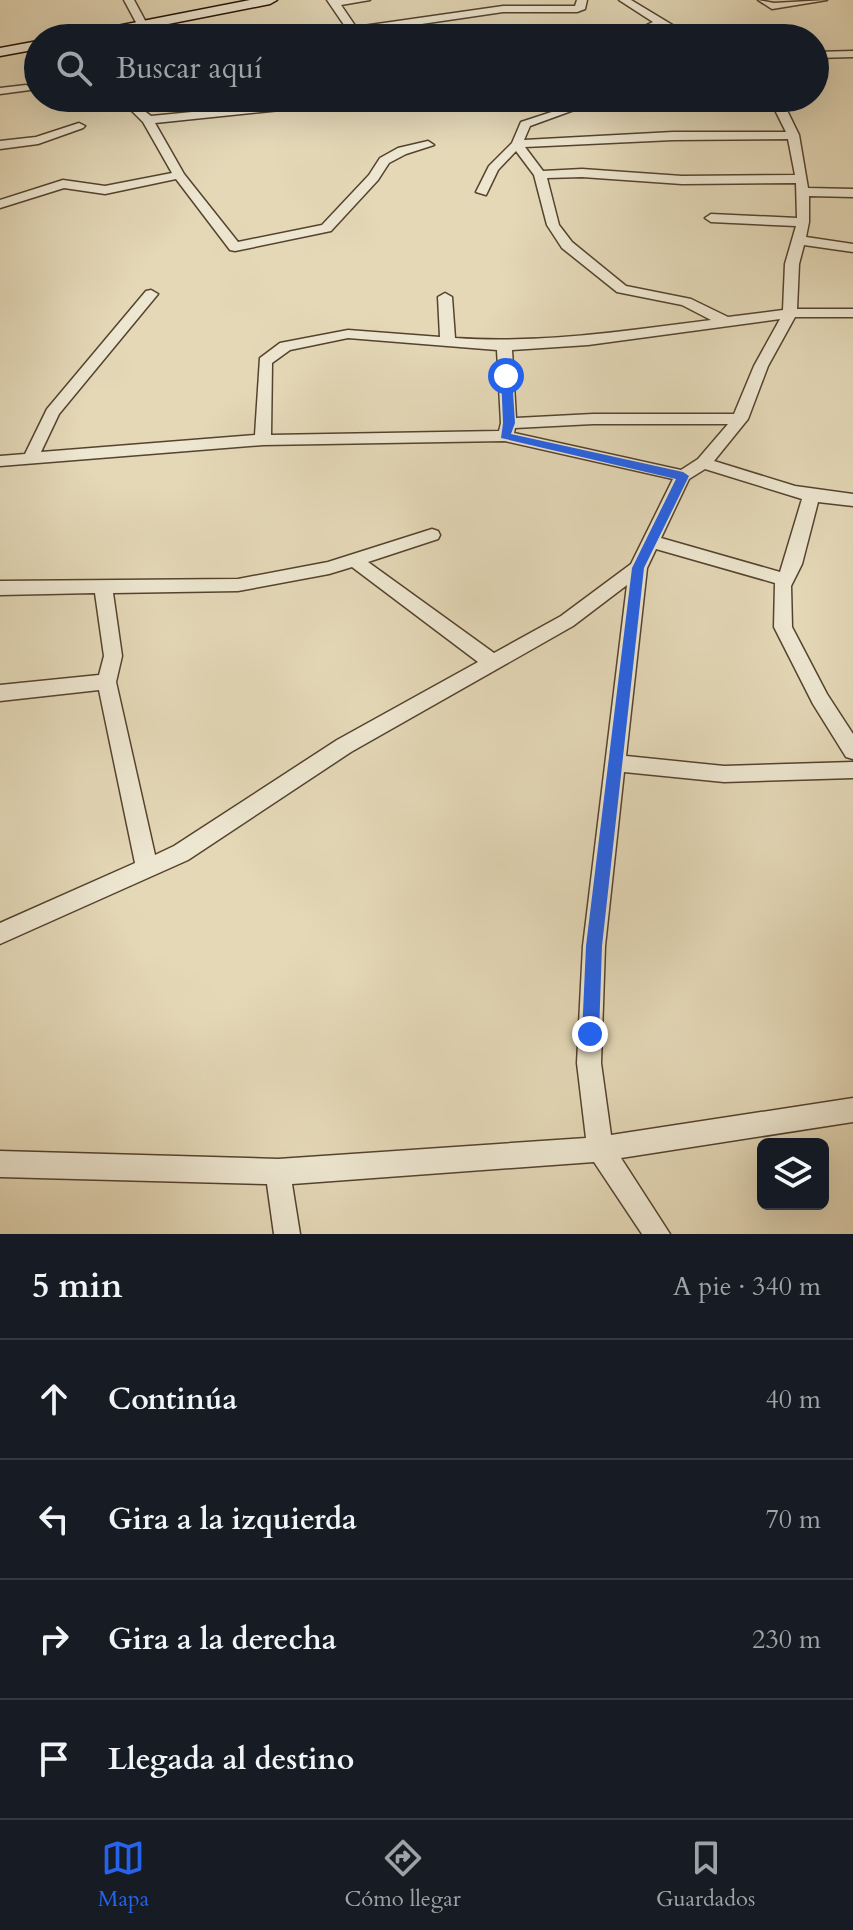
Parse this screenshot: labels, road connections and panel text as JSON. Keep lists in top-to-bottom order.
{
  "page": {
    "search": "Buscar aquí",
    "heading": ["5 min", "A pie · 340 m"],
    "list": [
      ["Continúa", "40 m"],
      ["Gira a la izquierda", "70 m"],
      ["Gira a la derecha", "230 m"],
      "Llegada al destino"
    ],
    "nav": ["Mapa", "Cómo llegar", "Guardados"]
  }
}
